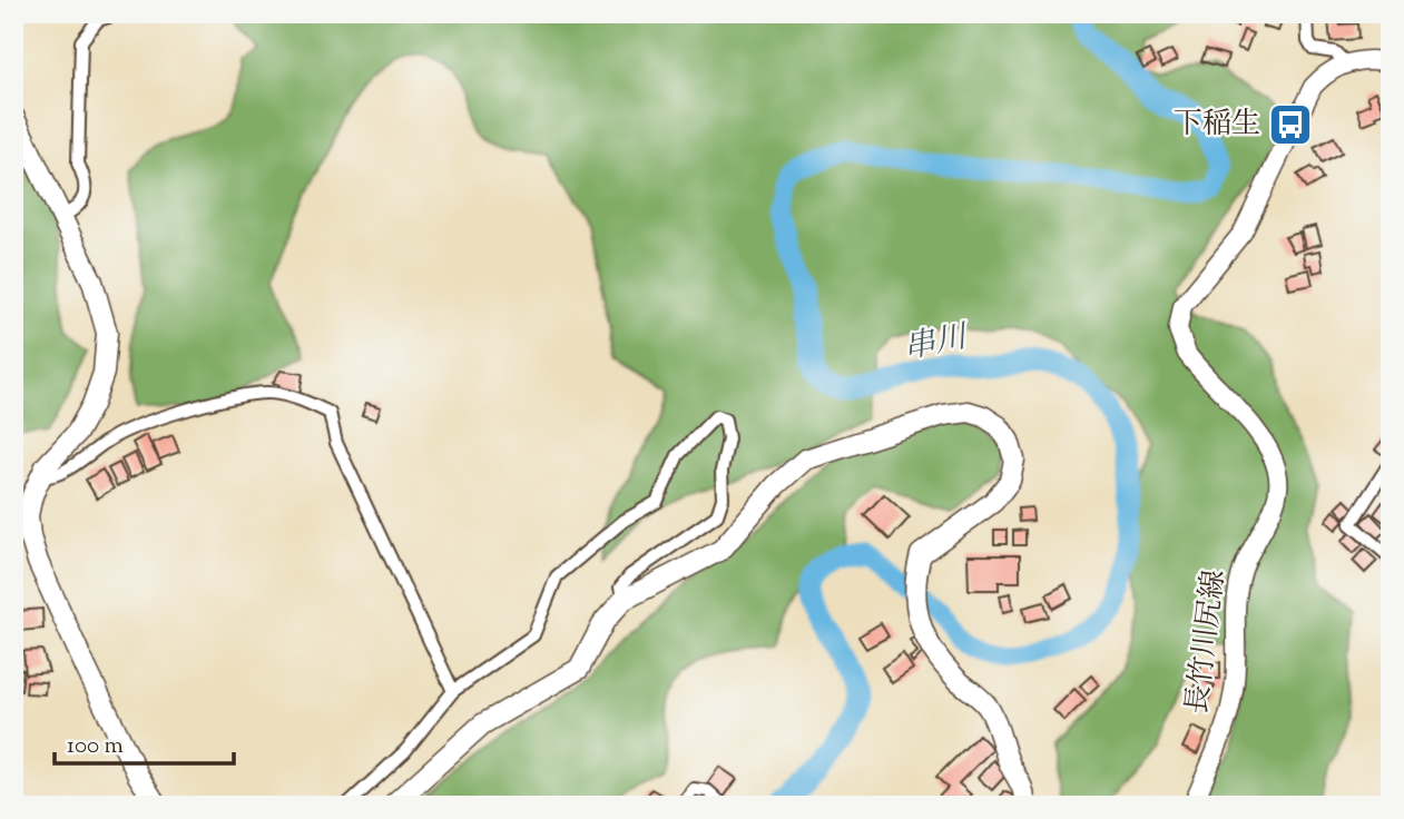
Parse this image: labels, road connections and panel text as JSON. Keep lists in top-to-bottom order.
{
  "streets": {
    "main road": ["長竹川尻線"]
  },
  "water": ["串川"],
  "places": {
    "bus stop": ["下稲生"]
  },
  "scale_bar": "100 m"
}
